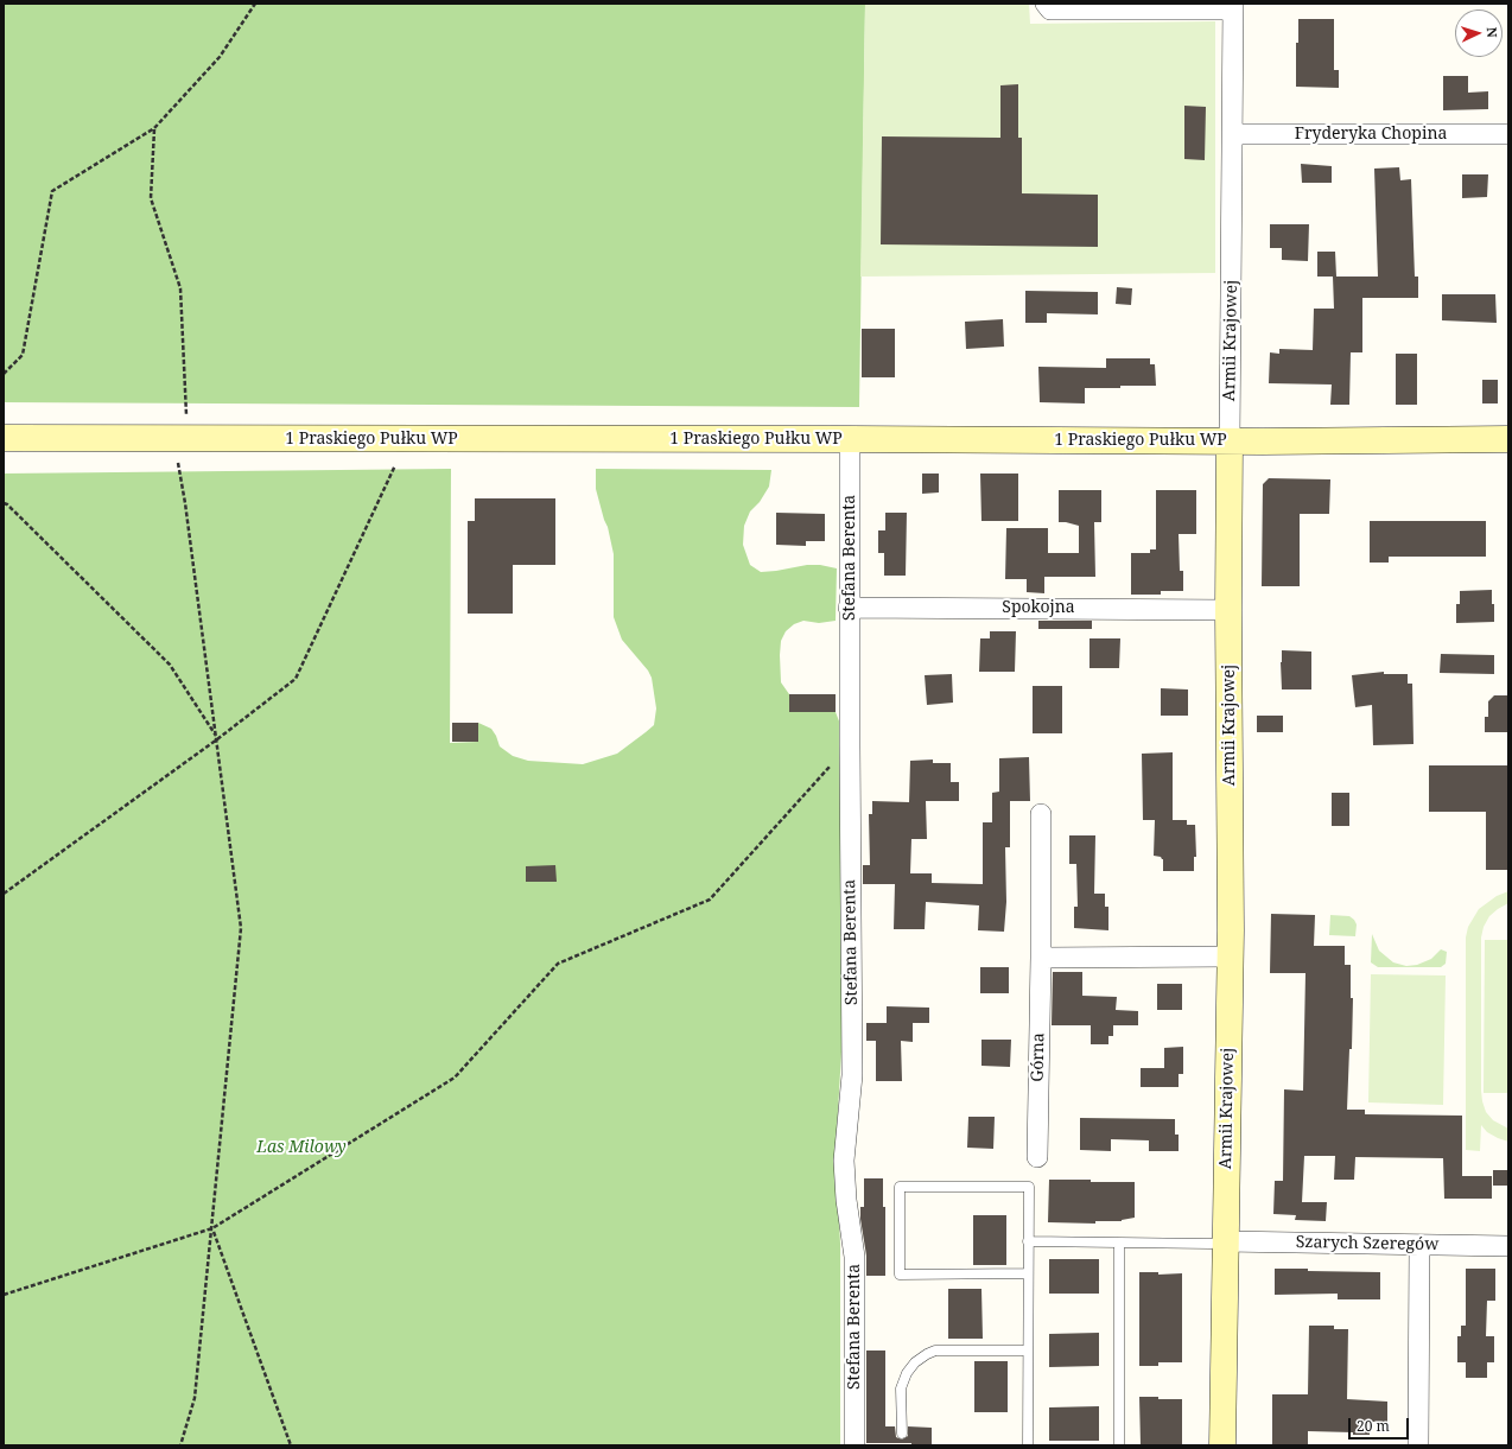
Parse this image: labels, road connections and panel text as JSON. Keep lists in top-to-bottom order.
{
  "streets": {
    "street": [
      "Fryderyka Chopina",
      "Armii Krajowej",
      "1 Praskiego Pułku WP",
      "Stefana Berenta",
      "Spokojna",
      "Górna",
      "Szarych Szeregów"
    ]
  },
  "crossings": [
    ["Fryderyka Chopina", "Armii Krajowej"],
    ["Armii Krajowej", "1 Praskiego Pułku WP"],
    ["Armii Krajowej", "Spokojna"],
    ["Armii Krajowej", "Szarych Szeregów"],
    ["1 Praskiego Pułku WP", "Stefana Berenta"],
    ["Stefana Berenta", "Spokojna"]
  ],
  "parks": ["Las Milowy"],
  "scale_bar": "20 m",
  "north": "right"
}
